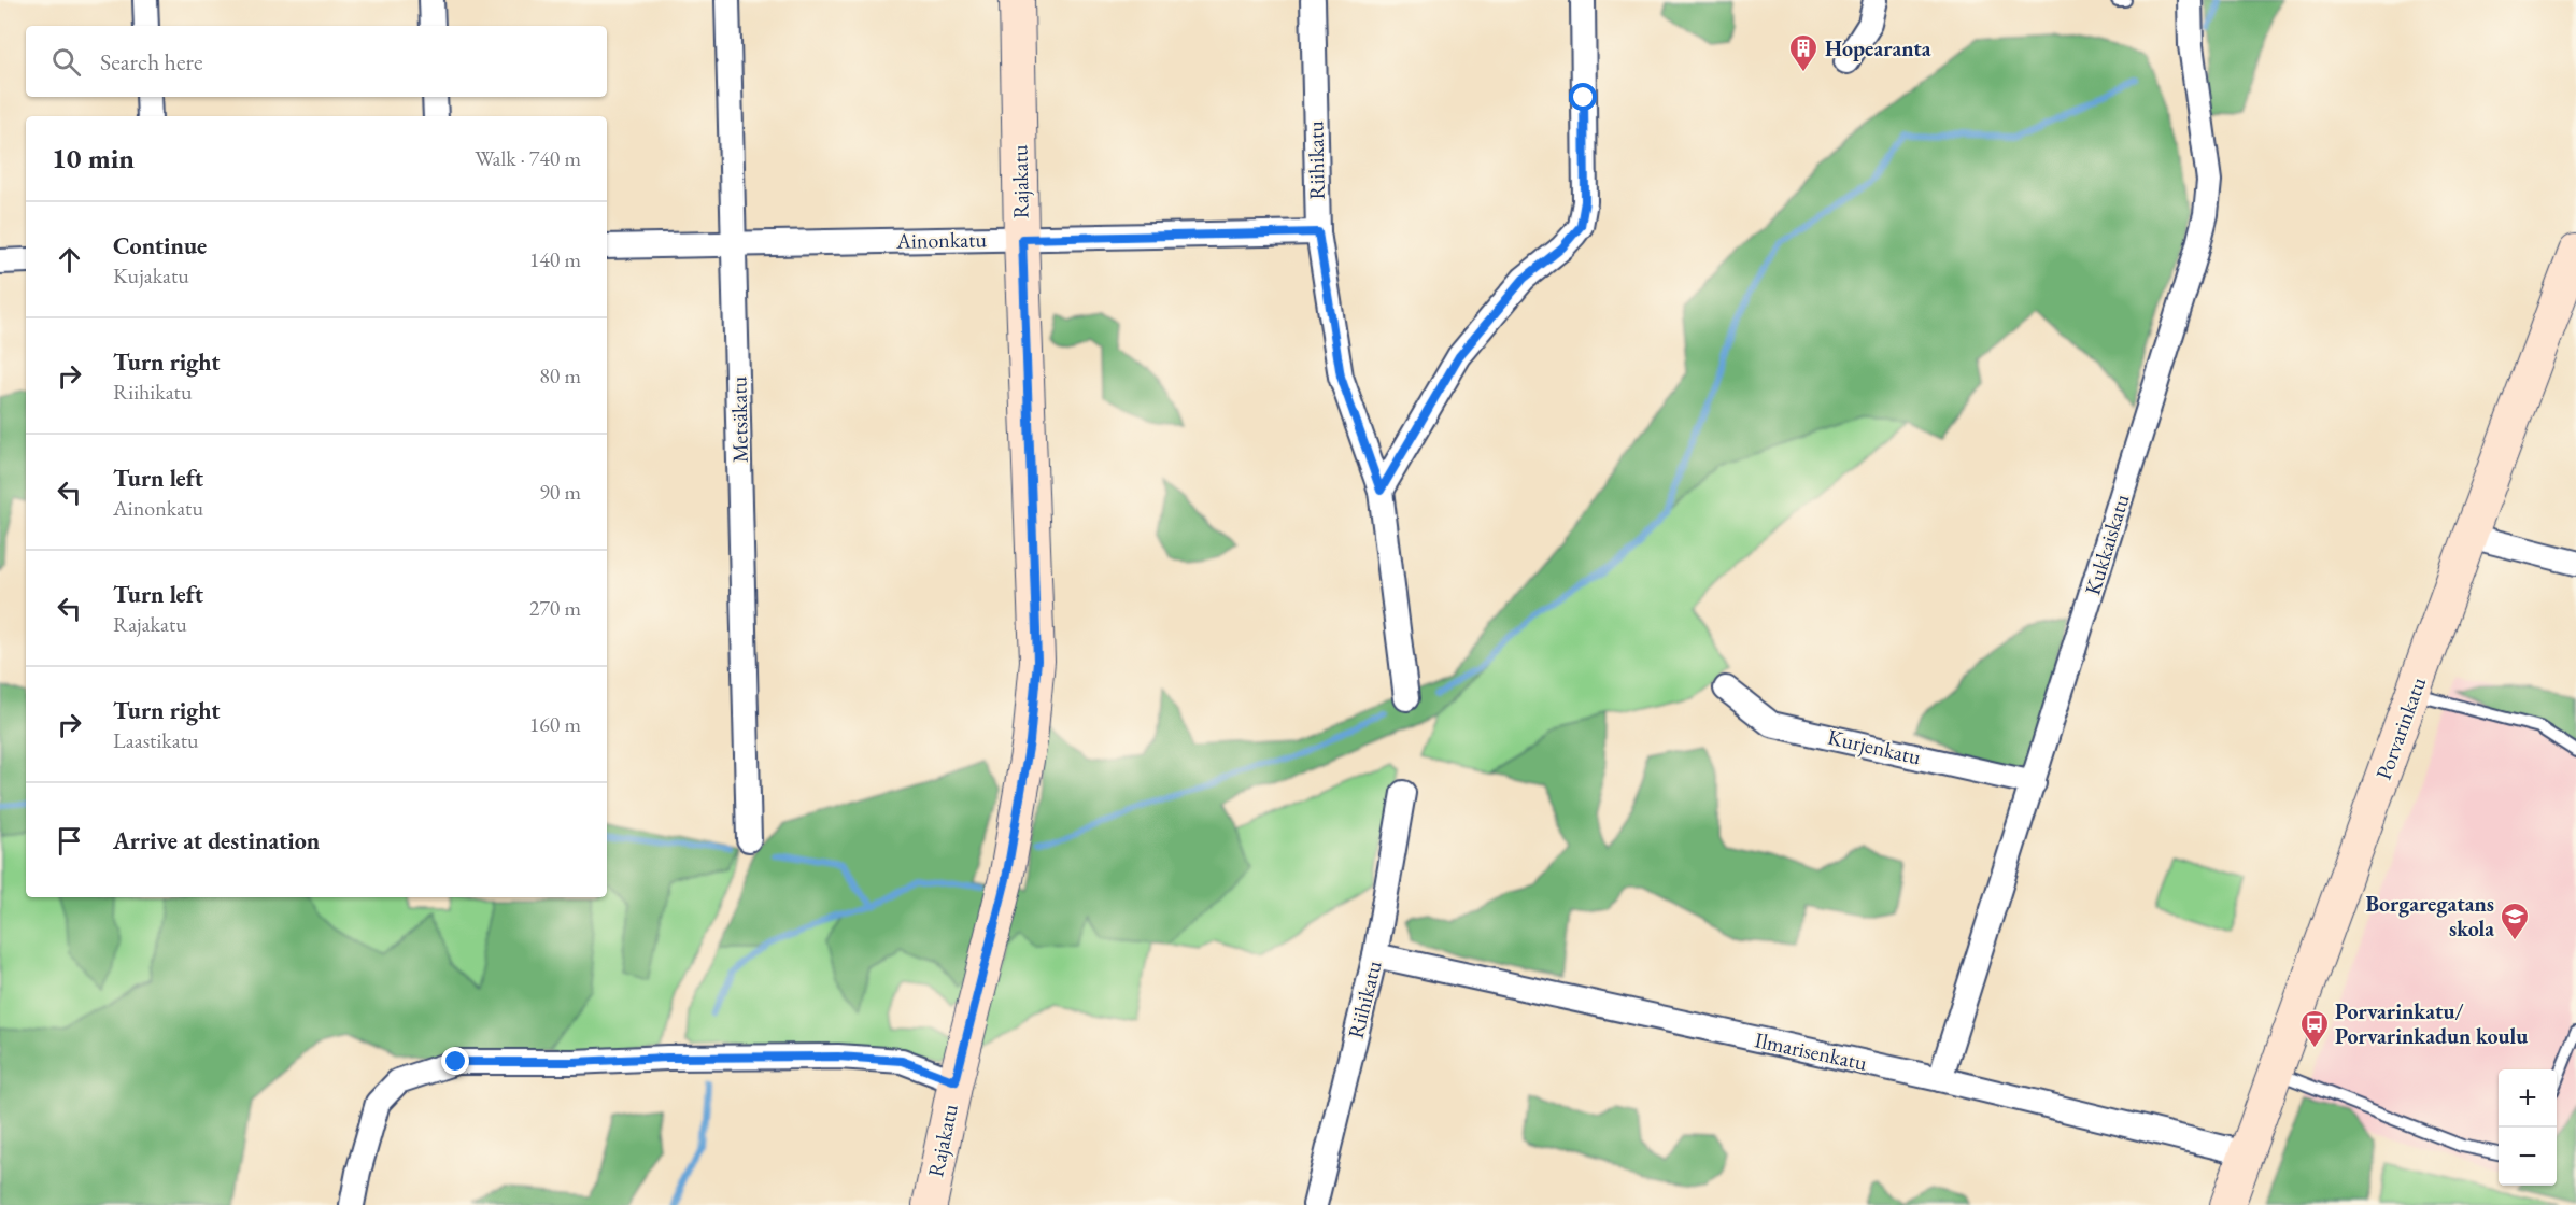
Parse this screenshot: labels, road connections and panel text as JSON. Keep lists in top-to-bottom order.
{
  "streets": {
    "street": [
      "Riihikatu",
      "Rajakatu",
      "Ainonkatu",
      "Metsäkatu",
      "Kukkaiskatu",
      "Porvarinkatu",
      "Kurjenkatu",
      "Ilmarisenkatu"
    ]
  },
  "crossings": [
    ["Riihikatu", "Ainonkatu"],
    ["Riihikatu", "Ilmarisenkatu"],
    ["Rajakatu", "Ainonkatu"],
    ["Ainonkatu", "Metsäkatu"],
    ["Kukkaiskatu", "Kurjenkatu"],
    ["Kukkaiskatu", "Ilmarisenkatu"],
    ["Porvarinkatu", "Ilmarisenkatu"]
  ],
  "places": {
    "building": ["Hopearanta"],
    "school or university": ["Borgaregatans skola"],
    "bus stop": ["Porvarinkatu/ Porvarinkadun koulu"]
  },
  "page": {
    "search": "Search here",
    "heading": ["10 min", "Walk · 740 m"],
    "list": [
      ["Continue", "Kujakatu", "140 m"],
      ["Turn right", "Riihikatu", "80 m"],
      ["Turn left", "Ainonkatu", "90 m"],
      ["Turn left", "Rajakatu", "270 m"],
      ["Turn right", "Laastikatu", "160 m"],
      "Arrive at destination"
    ],
    "map_buttons": ["+", "−"]
  }
}
